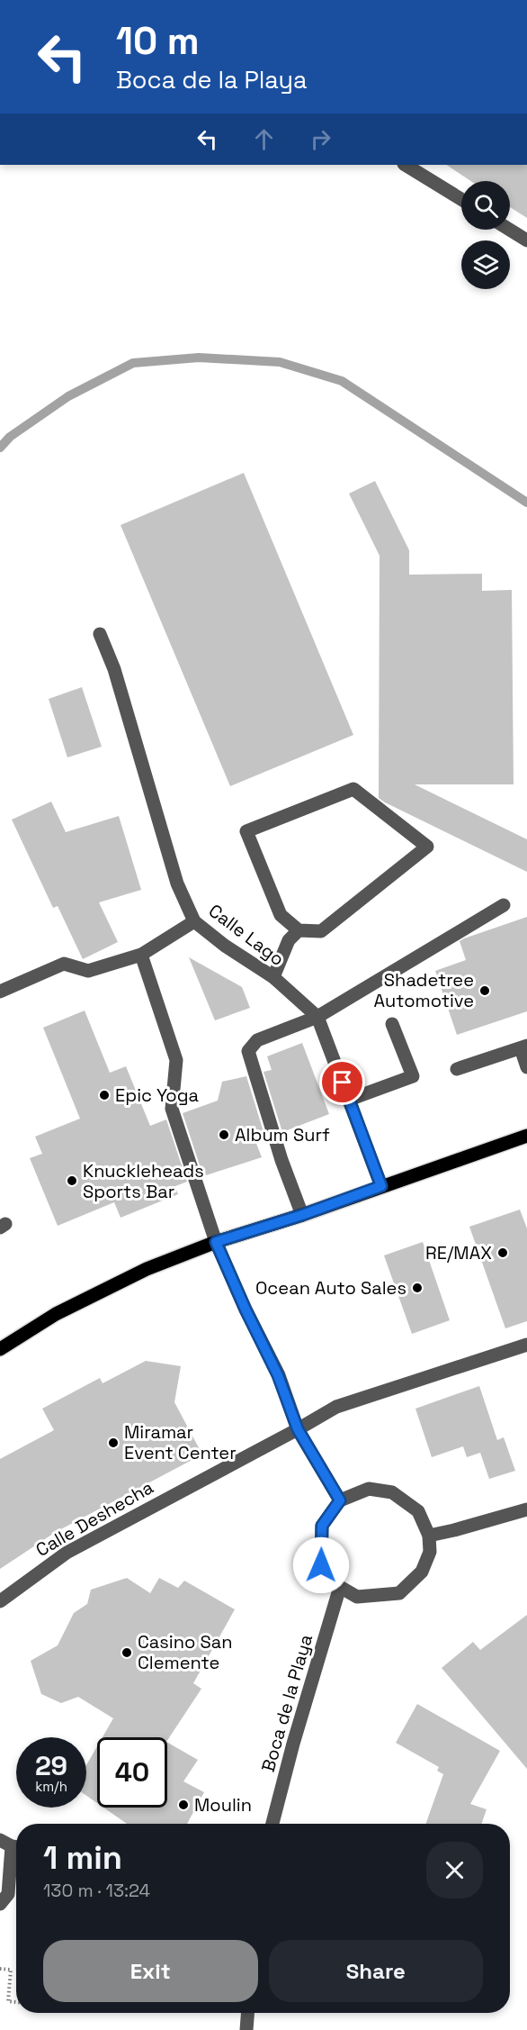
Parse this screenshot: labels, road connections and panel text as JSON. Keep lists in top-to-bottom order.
{
  "streets": {
    "street": ["Calle Lago", "Calle Deshecha", "Boca de la Playa"]
  },
  "places": [
    "Shadetree Automotive",
    "Epic Yoga",
    "Album Surf",
    "Knuckleheads Sports Bar",
    "RE/MAX",
    "Ocean Auto Sales",
    "Miramar Event Center",
    "Casino San Clemente",
    "Moulin"
  ],
  "page": {
    "turn": ["10 m", "Boca de la Playa"],
    "speed": "29 km/h",
    "limit": "40",
    "heading": ["1 min", "130 m · 13:24"],
    "buttons": ["Exit", "Share"]
  }
}
